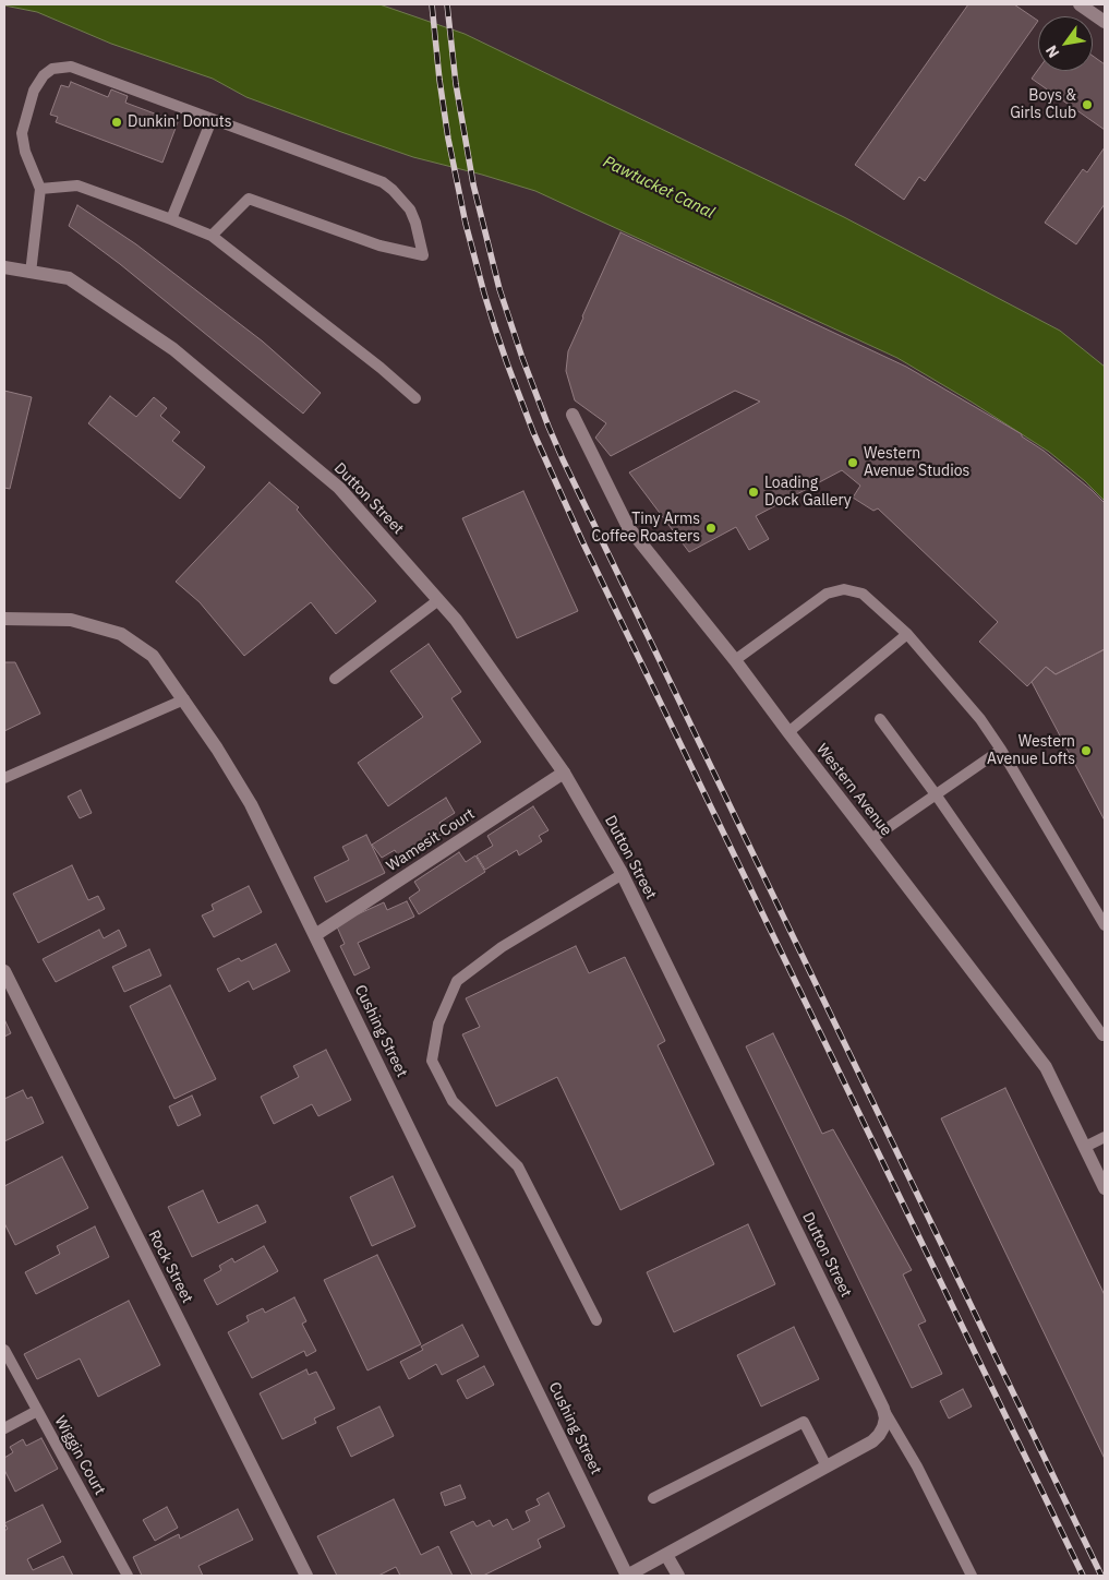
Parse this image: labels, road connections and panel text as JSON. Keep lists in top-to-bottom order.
{
  "streets": {
    "street": [
      "Dutton Street",
      "Western Avenue",
      "Wamesit Court",
      "Cushing Street",
      "Rock Street"
    ],
    "lane": ["Wiggin Court"]
  },
  "crossings": [
    ["Dutton Street", "Wamesit Court"],
    ["Wamesit Court", "Cushing Street"]
  ],
  "water": ["Pawtucket Canal"],
  "places": [
    "Boys & Girls Club",
    "Dunkin' Donuts",
    "Western Avenue Studios",
    "Loading Dock Gallery",
    "Tiny Arms Coffee Roasters",
    "Western Avenue Lofts"
  ],
  "north": "bottom left"
}
